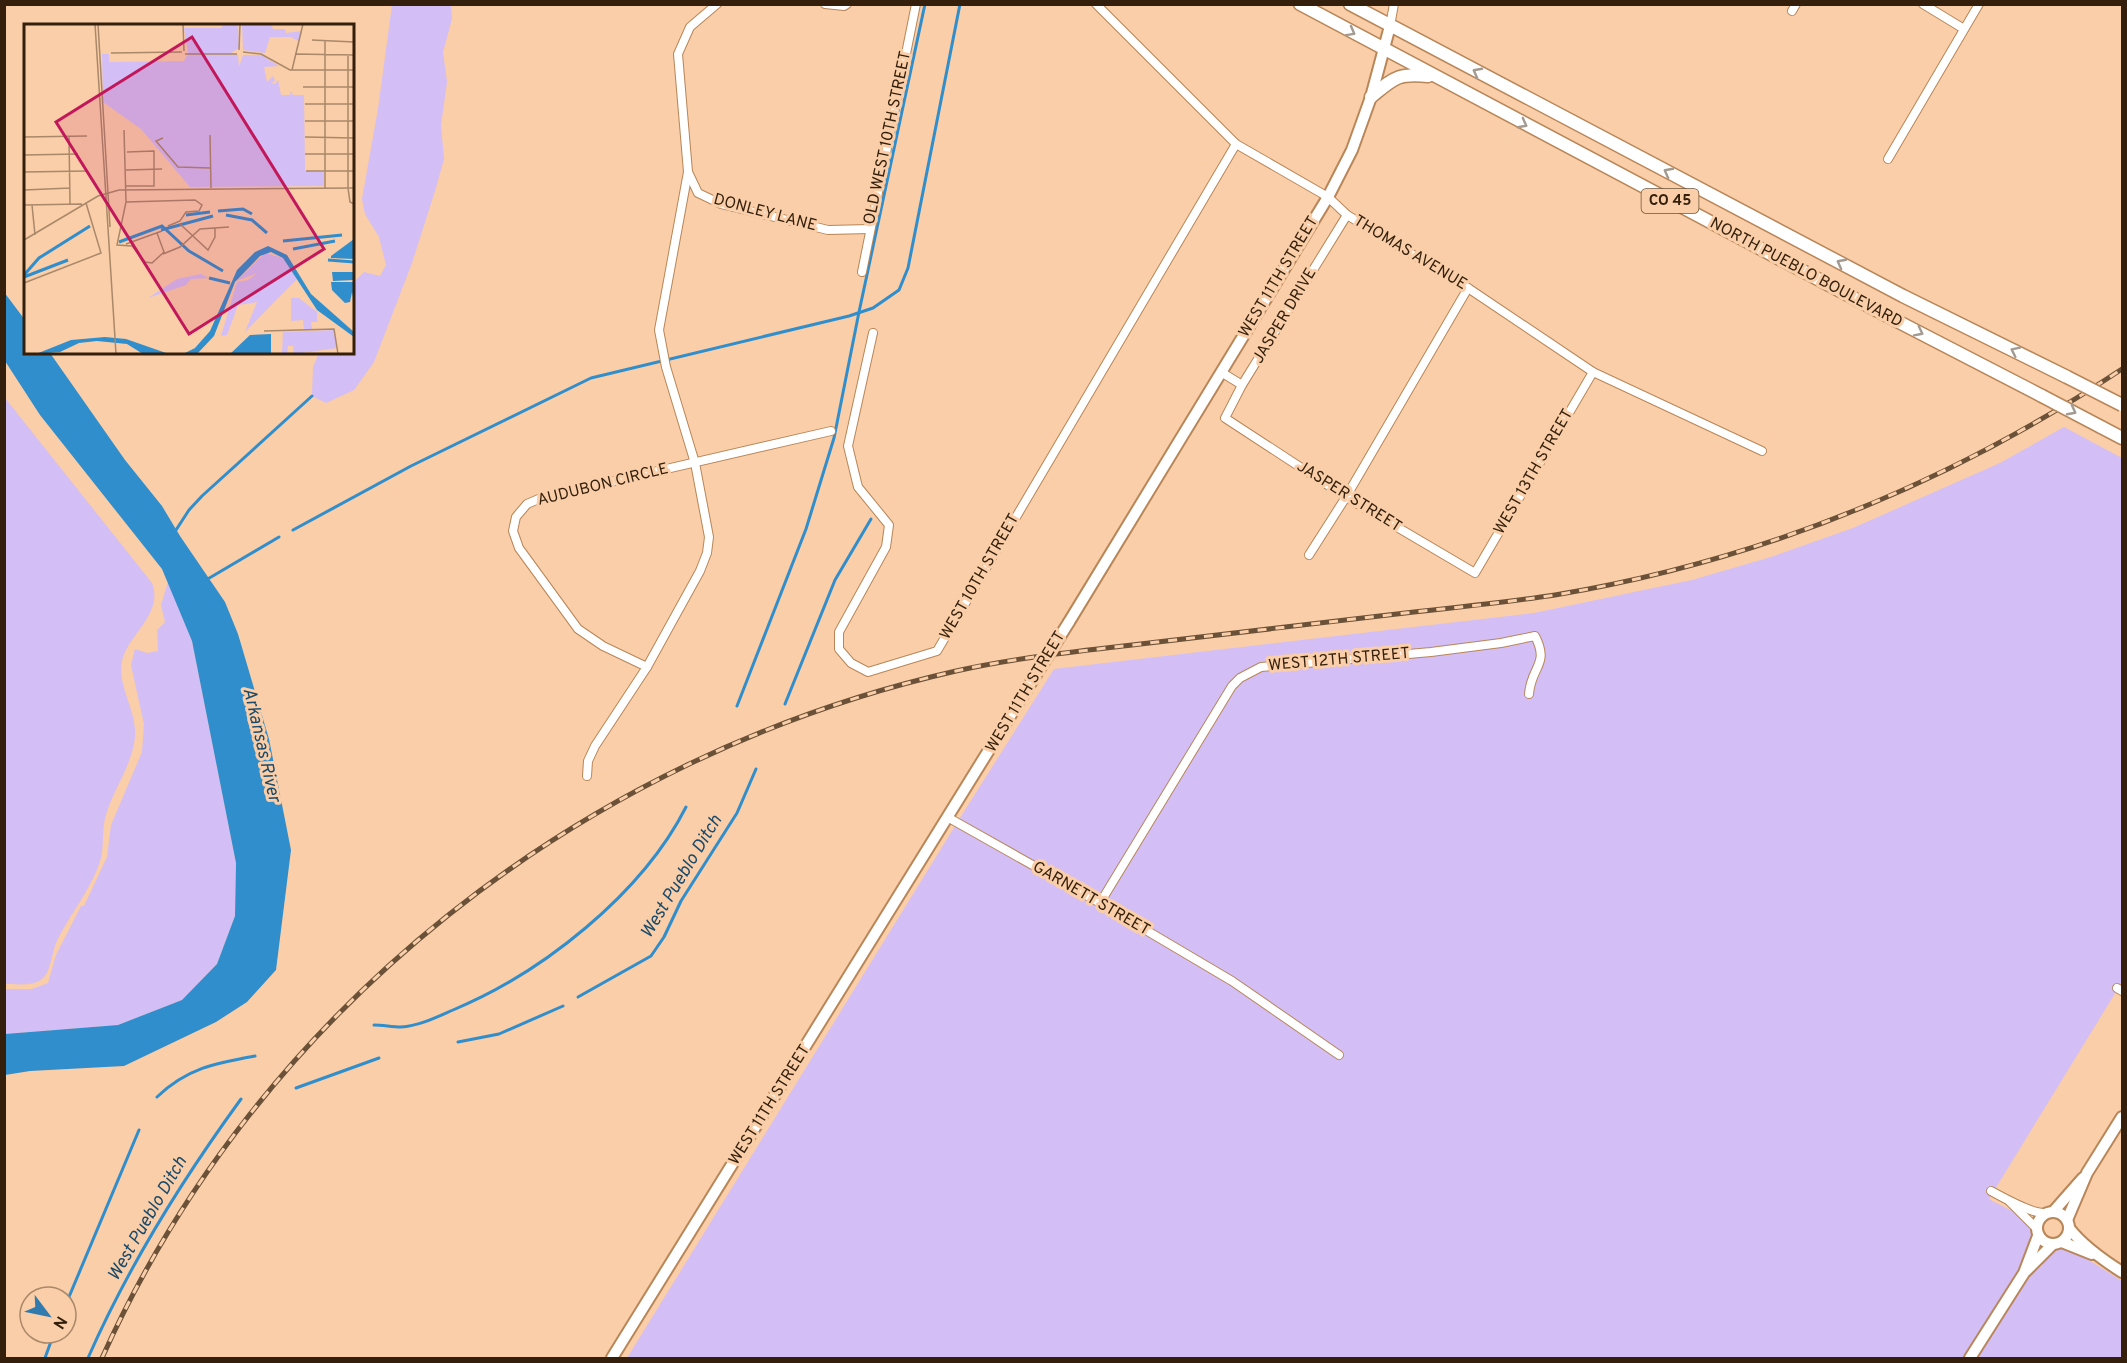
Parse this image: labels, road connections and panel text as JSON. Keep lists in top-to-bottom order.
{
  "streets": {
    "main road": ["CO 45", "NORTH PUEBLO BOULEVARD"],
    "street": [
      "OLD WEST 10TH STREET",
      "DONLEY LANE",
      "THOMAS AVENUE",
      "WEST 11TH STREET",
      "JASPER DRIVE",
      "WEST 13TH STREET",
      "AUDUBON CIRCLE",
      "JASPER STREET",
      "WEST 10TH STREET",
      "WEST 12TH STREET",
      "GARNETT STREET"
    ]
  },
  "crossings": [
    ["OLD WEST 10TH STREET", "DONLEY LANE"],
    ["THOMAS AVENUE", "WEST 11TH STREET"],
    ["THOMAS AVENUE", "JASPER DRIVE"],
    ["THOMAS AVENUE", "WEST 13TH STREET"],
    ["THOMAS AVENUE", "WEST 10TH STREET"],
    ["NORTH PUEBLO BOULEVARD", "WEST 11TH STREET"],
    ["WEST 11TH STREET", "GARNETT STREET"],
    ["JASPER DRIVE", "JASPER STREET"],
    ["WEST 13TH STREET", "JASPER STREET"],
    ["WEST 12TH STREET", "GARNETT STREET"]
  ],
  "water": ["Arkansas River", "West Pueblo Ditch"],
  "north": "bottom right"
}
